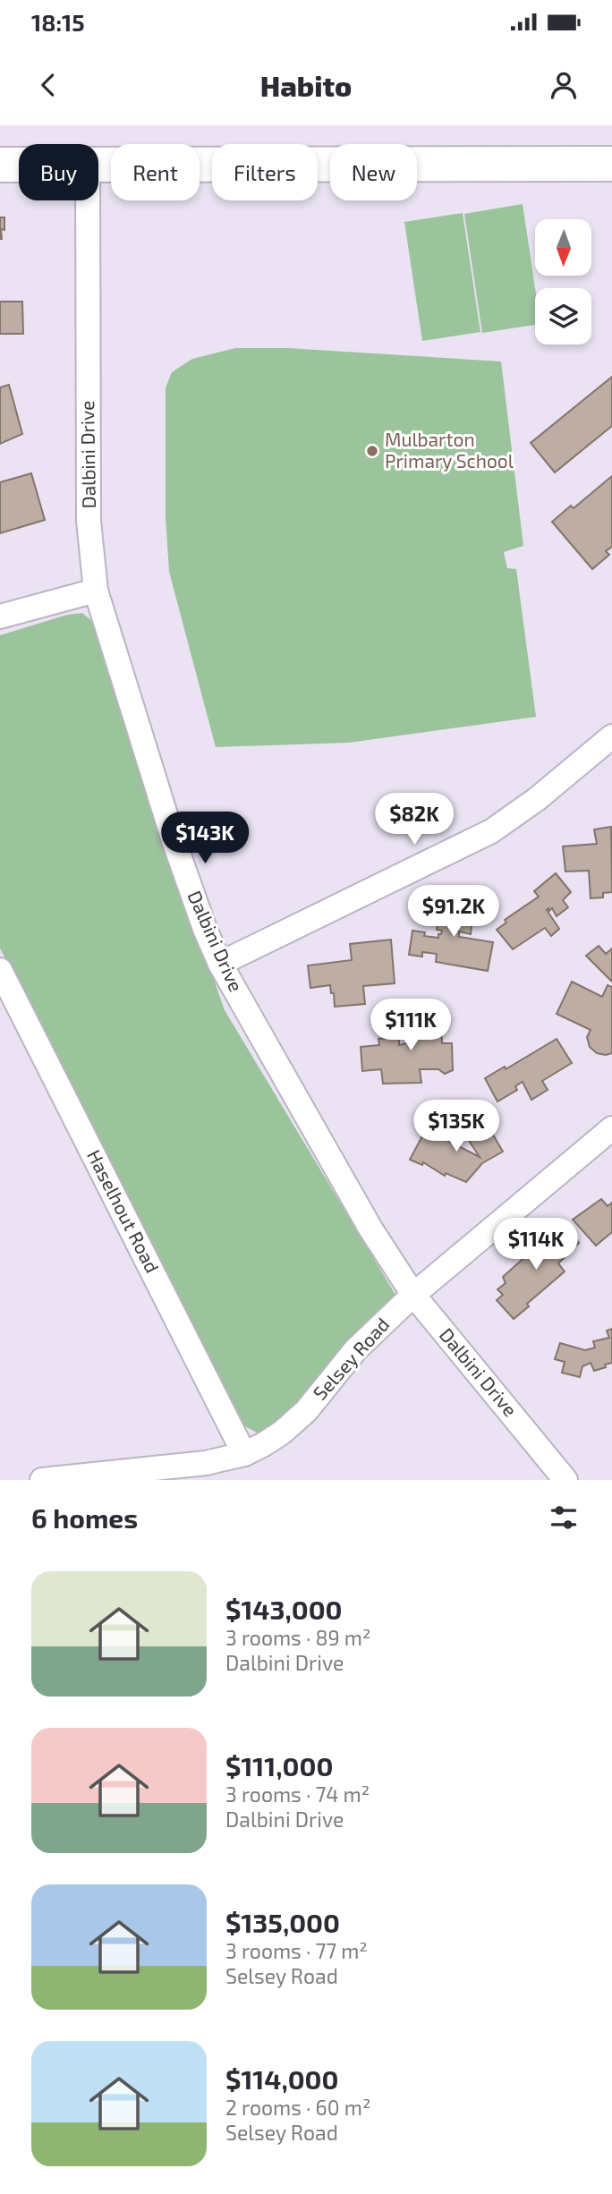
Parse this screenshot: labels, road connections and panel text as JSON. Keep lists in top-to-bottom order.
{
  "streets": {
    "street": ["Dalbini Drive", "Haselhout Road", "Selsey Road"]
  },
  "crossings": [
    ["Dalbini Drive", "Selsey Road"],
    ["Haselhout Road", "Selsey Road"]
  ],
  "places": ["Mulbarton Primary School"],
  "north": "bottom",
  "page": {
    "status": "18:15",
    "header": "Habito",
    "chip": [
      "Buy",
      "Rent",
      "Filters",
      "New"
    ],
    "price": [
      "$82K",
      "$143K",
      "$91.2K",
      "$111K",
      "$135K",
      "$114K"
    ],
    "heading": "6 homes",
    "list": [
      {
        "name": "$143,000",
        "note": "3 rooms · 89 m² · Dalbini Drive"
      },
      {
        "name": "$111,000",
        "note": "3 rooms · 74 m² · Dalbini Drive"
      },
      {
        "name": "$135,000",
        "note": "3 rooms · 77 m² · Selsey Road"
      },
      {
        "name": "$114,000",
        "note": "2 rooms · 60 m² · Selsey Road"
      }
    ]
  }
}
